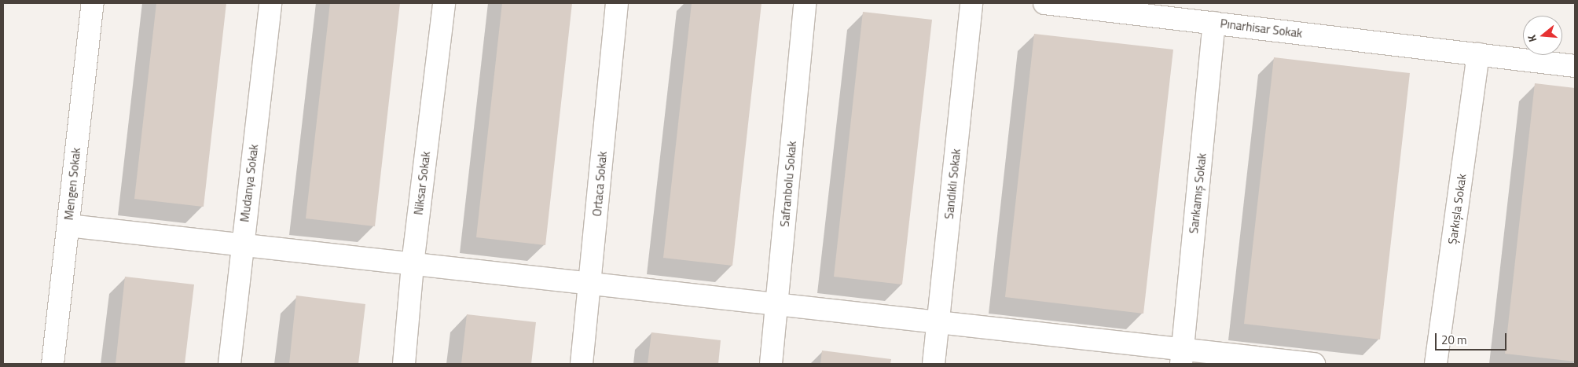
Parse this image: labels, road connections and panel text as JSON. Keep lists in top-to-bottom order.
{
  "streets": {
    "street": [
      "Pınarhisar Sokak",
      "Mudanya Sokak",
      "Niksar Sokak",
      "Mengen Sokak",
      "Ortaca Sokak",
      "Safranbolu Sokak",
      "Sandıklı Sokak",
      "Sarıkamış Sokak",
      "Şarkışla Sokak"
    ]
  },
  "crossings": [
    ["Pınarhisar Sokak", "Sarıkamış Sokak"],
    ["Pınarhisar Sokak", "Şarkışla Sokak"]
  ],
  "scale_bar": "20 m",
  "north": "left"
}
